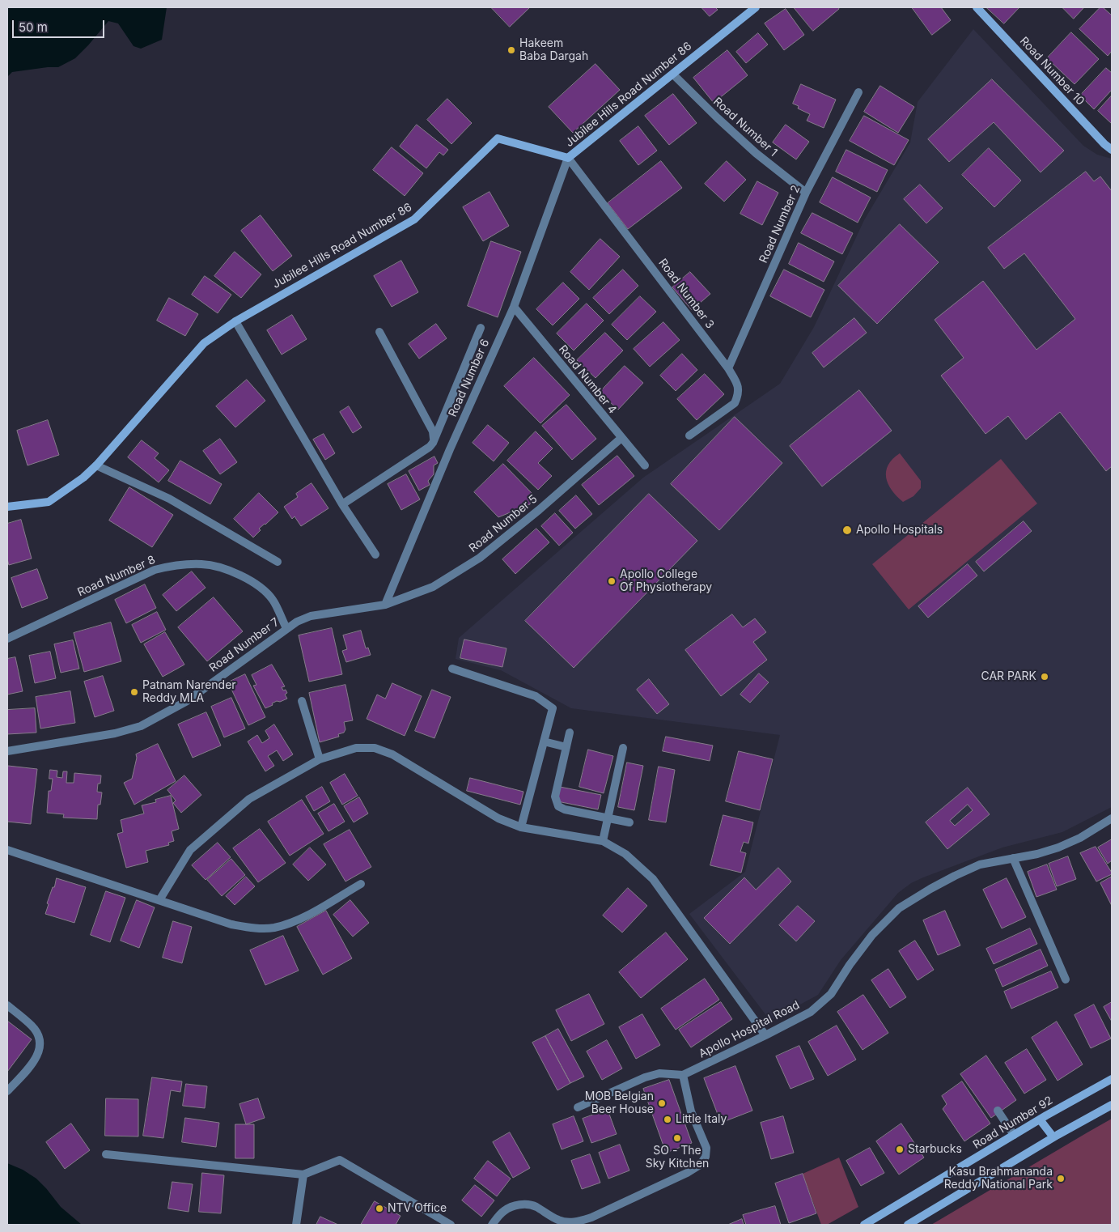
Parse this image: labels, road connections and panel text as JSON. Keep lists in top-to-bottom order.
{
  "streets": {
    "street": [
      "Road Number 10",
      "Jubilee Hills Road Number 86",
      "Road Number 1",
      "Road Number 2",
      "Road Number 3",
      "Road Number 6",
      "Road Number 4",
      "Road Number 5",
      "Road Number 8",
      "Road Number 7",
      "Apollo Hospital Road",
      "Road Number 92"
    ]
  },
  "crossings": [
    ["Jubilee Hills Road Number 86", "Road Number 1"],
    ["Jubilee Hills Road Number 86", "Road Number 3"],
    ["Jubilee Hills Road Number 86", "Road Number 6"],
    ["Road Number 1", "Road Number 2"],
    ["Road Number 2", "Road Number 3"],
    ["Road Number 3", "Road Number 6"],
    ["Road Number 6", "Road Number 4"],
    ["Road Number 6", "Road Number 5"],
    ["Road Number 6", "Road Number 7"],
    ["Road Number 4", "Road Number 5"],
    ["Road Number 5", "Road Number 7"],
    ["Road Number 8", "Road Number 7"]
  ],
  "places": [
    "Hakeem Baba Dargah",
    "Apollo Hospitals",
    "Apollo College Of Physiotherapy",
    "CAR PARK",
    "Patnam Narender Reddy MLA",
    "MOB Belgian Beer House",
    "Little Italy",
    "SO - The Sky Kitchen",
    "Starbucks",
    "Kasu Brahmananda Reddy National Park",
    "NTV Office"
  ],
  "scale_bar": "50 m"
}
